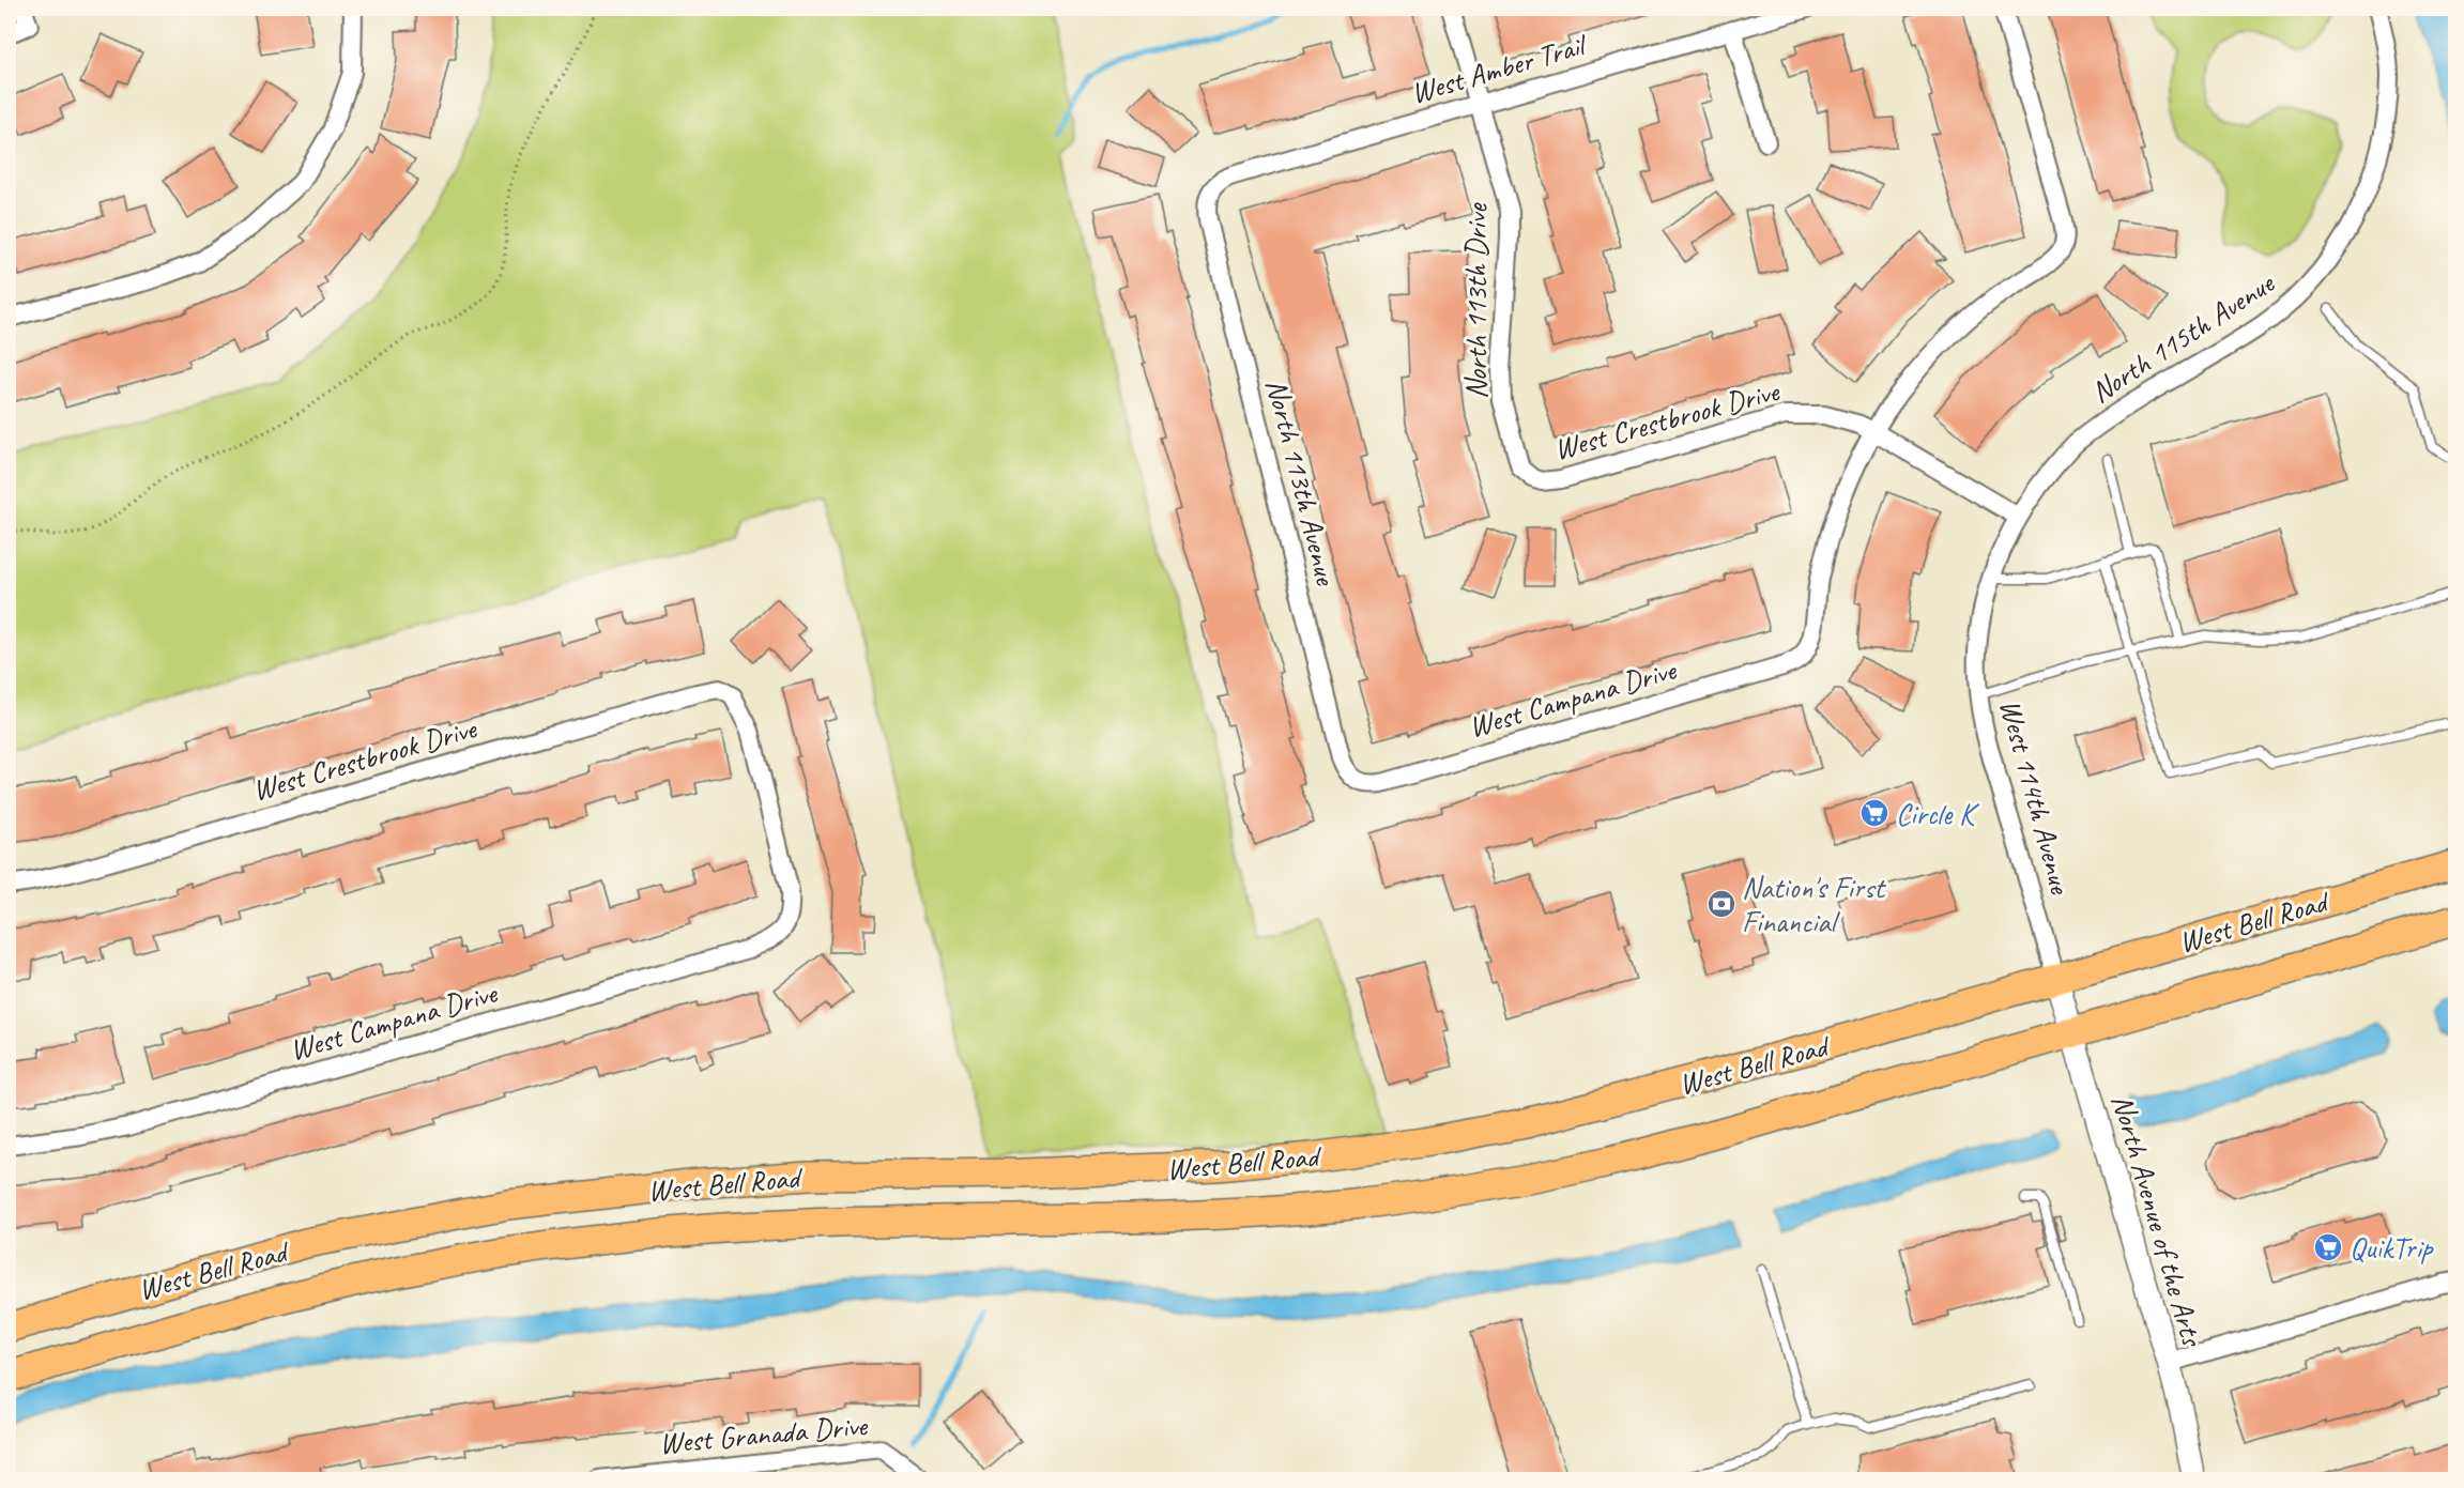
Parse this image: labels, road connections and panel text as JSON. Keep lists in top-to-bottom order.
{
  "streets": {
    "main road": ["West Bell Road"],
    "street": [
      "West Amber Trail",
      "North 113th Drive",
      "North 115th Avenue",
      "West Crestbrook Drive",
      "North 113th Avenue",
      "West Campana Drive",
      "West 114th Avenue",
      "North Avenue of the Arts",
      "West Granada Drive"
    ]
  },
  "crossings": [
    ["West Amber Trail", "North 113th Drive"],
    ["West Amber Trail", "North 113th Avenue"],
    ["North 113th Drive", "West Crestbrook Drive"],
    ["North 115th Avenue", "West Crestbrook Drive"],
    ["North 115th Avenue", "West 114th Avenue"],
    ["West Crestbrook Drive", "West Campana Drive"],
    ["West Crestbrook Drive", "West 114th Avenue"],
    ["North 113th Avenue", "West Campana Drive"],
    ["West 114th Avenue", "West Bell Road"],
    ["West 114th Avenue", "North Avenue of the Arts"],
    ["West Bell Road", "North Avenue of the Arts"]
  ],
  "places": {
    "supermarket": ["Circle K", "QuikTrip"],
    "bank": ["Nation's First Financial"]
  }
}
